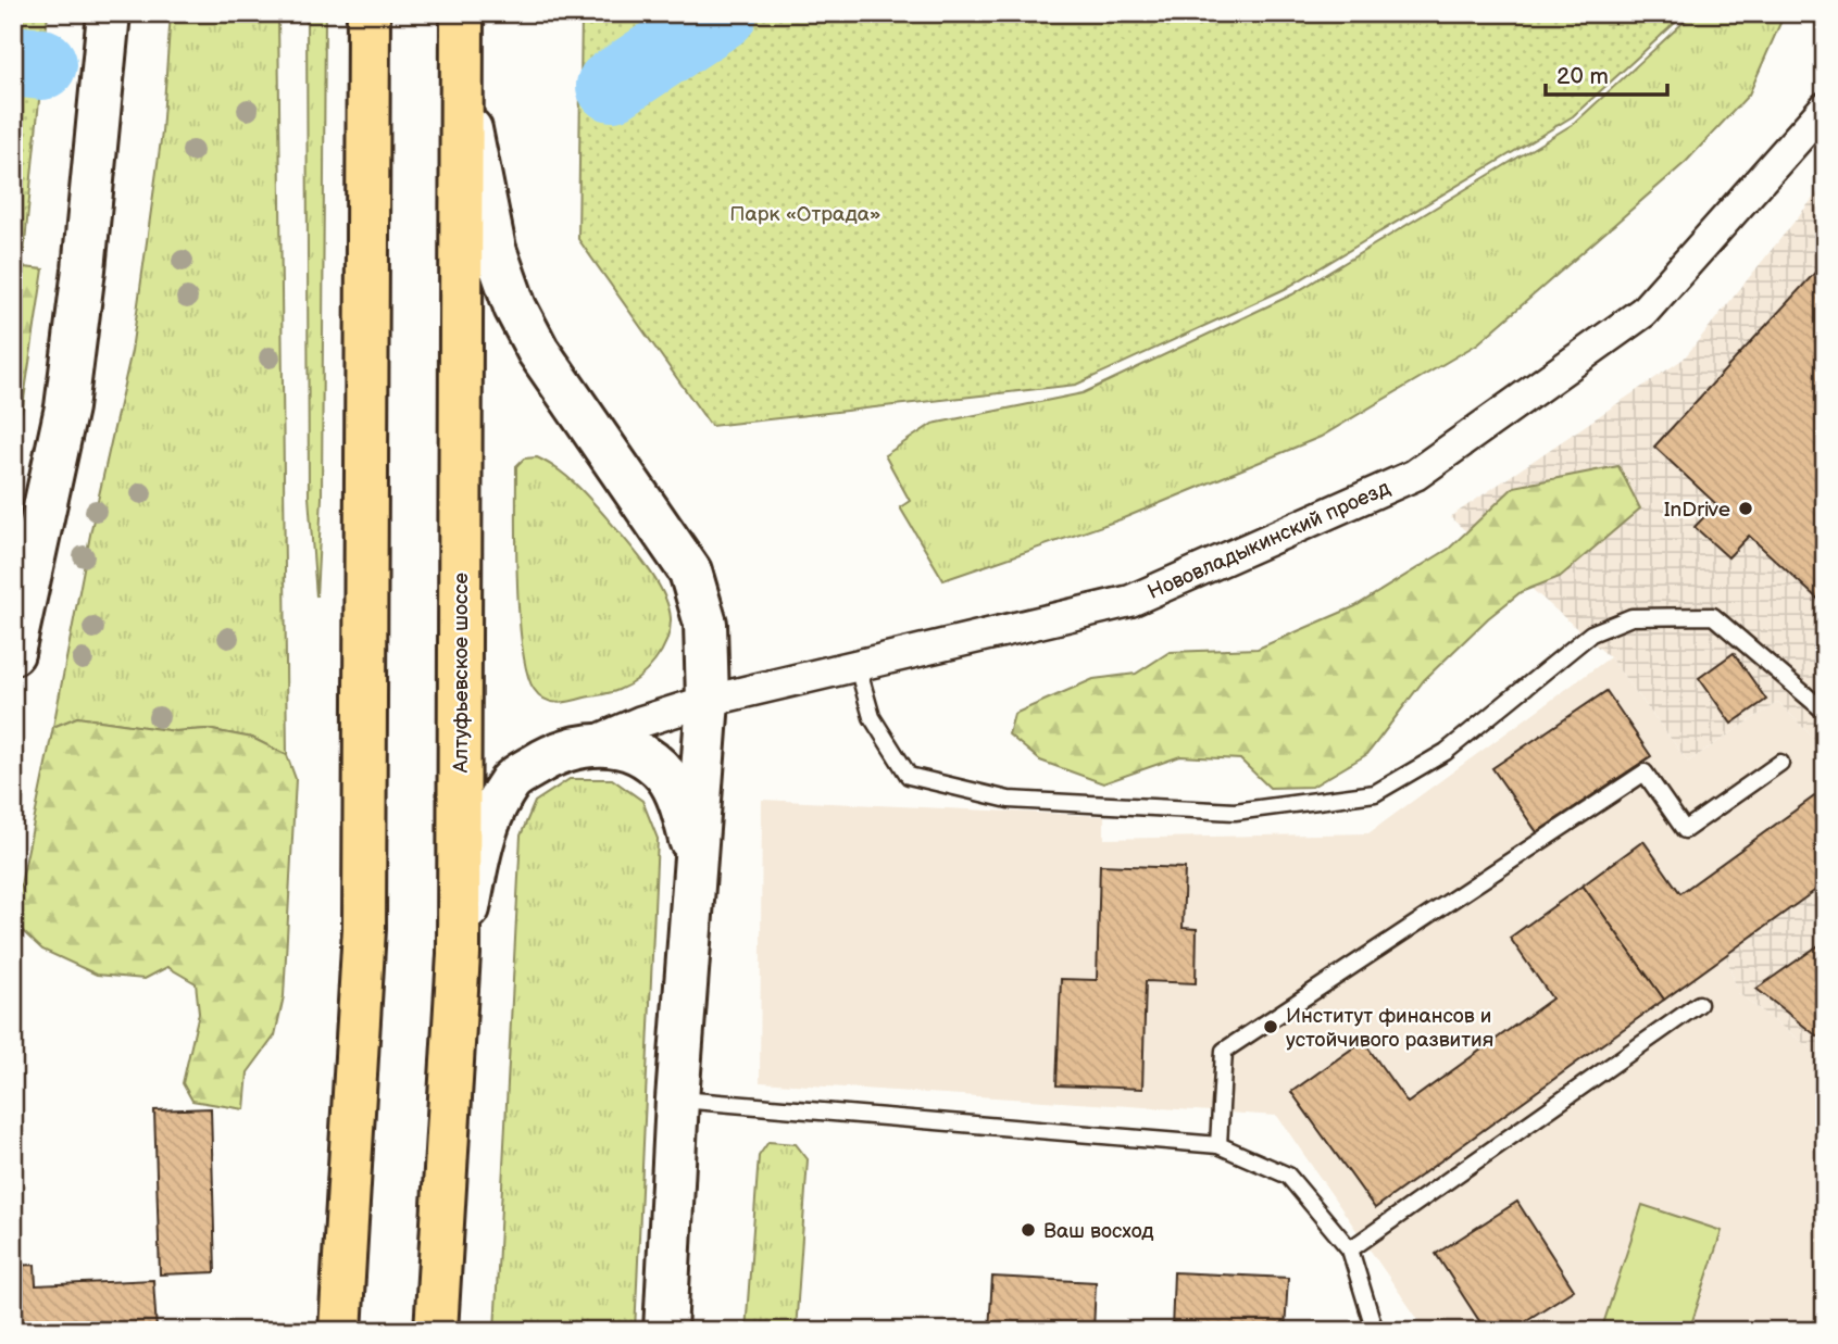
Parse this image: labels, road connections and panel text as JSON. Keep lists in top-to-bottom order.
{
  "streets": {
    "main road": ["Алтуфьевское шоссе"],
    "street": ["Нововладыкинский проезд"]
  },
  "parks": ["Парк «Отрада»"],
  "places": ["InDrive", "Институт финансов и устойчивого развития", "Ваш восход"],
  "scale_bar": "20 m"
}
